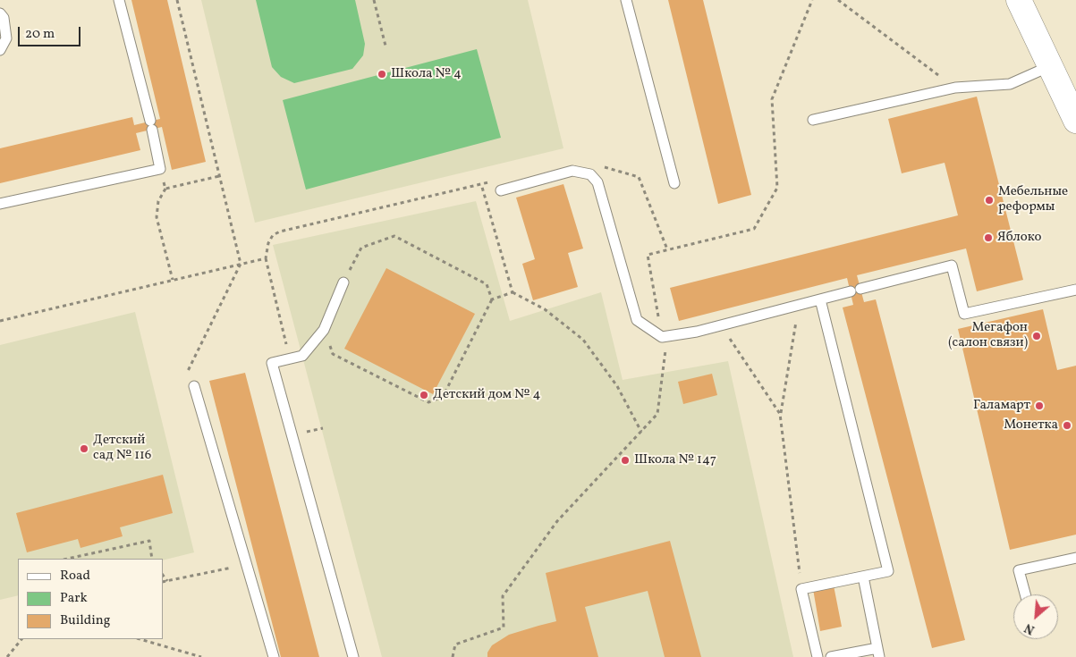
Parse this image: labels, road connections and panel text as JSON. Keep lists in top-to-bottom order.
{
  "places": [
    "Школа № 4",
    "Мебельные реформы",
    "Яблоко",
    "Мегафон (салон связи)",
    "Детский дом № 4",
    "Галамарт",
    "Монетка",
    "Детский сад № 116",
    "Школа № 147"
  ],
  "legend": ["Road", "Park", "Building"],
  "scale_bar": "20 m",
  "north": "bottom left"
}
